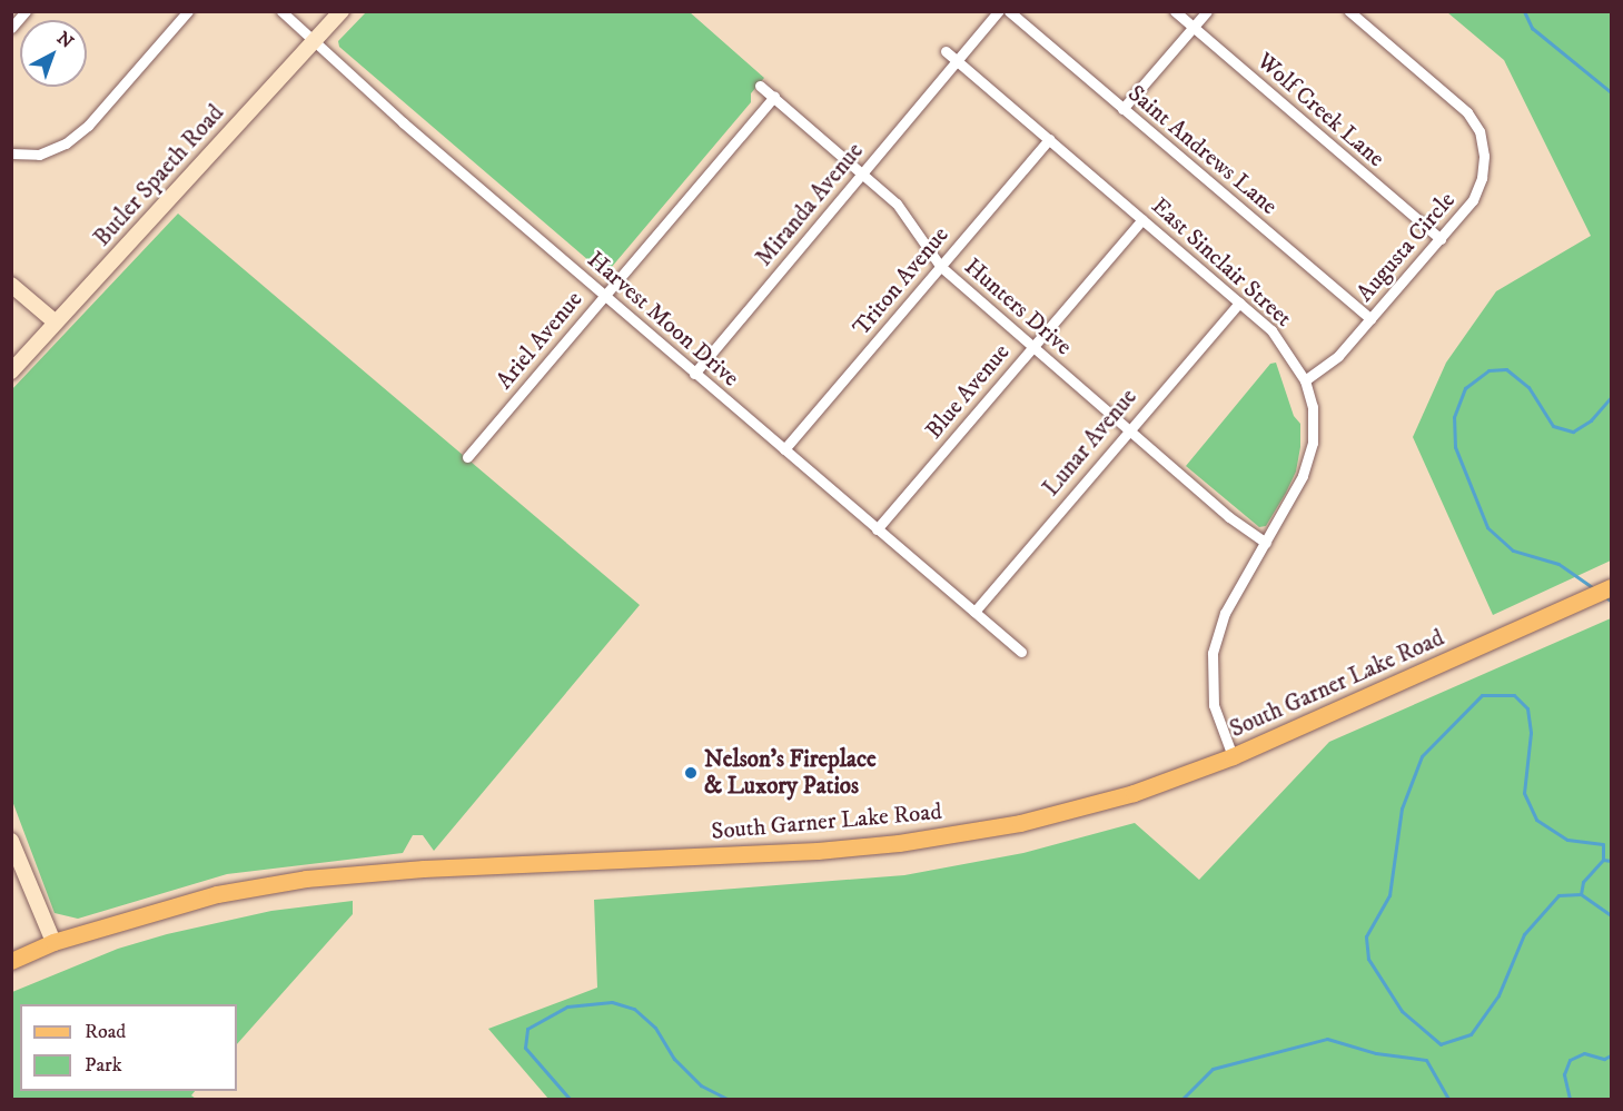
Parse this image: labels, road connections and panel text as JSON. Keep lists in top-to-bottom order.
{
  "streets": {
    "main road": ["Butler Spaeth Road", "South Garner Lake Road"],
    "street": [
      "Wolf Creek Lane",
      "Saint Andrews Lane",
      "Miranda Avenue",
      "Augusta Circle",
      "East Sinclair Street",
      "Triton Avenue",
      "Hunters Drive",
      "Harvest Moon Drive",
      "Ariel Avenue",
      "Blue Avenue",
      "Lunar Avenue"
    ]
  },
  "crossings": [
    ["Wolf Creek Lane", "Augusta Circle"],
    ["Saint Andrews Lane", "Augusta Circle"],
    ["Butler Spaeth Road", "Harvest Moon Drive"],
    ["Miranda Avenue", "East Sinclair Street"],
    ["Miranda Avenue", "Hunters Drive"],
    ["Miranda Avenue", "Harvest Moon Drive"],
    ["Augusta Circle", "East Sinclair Street"],
    ["East Sinclair Street", "Triton Avenue"],
    ["East Sinclair Street", "Hunters Drive"],
    ["East Sinclair Street", "Blue Avenue"],
    ["East Sinclair Street", "Lunar Avenue"],
    ["East Sinclair Street", "South Garner Lake Road"],
    ["Triton Avenue", "Hunters Drive"],
    ["Triton Avenue", "Harvest Moon Drive"],
    ["Hunters Drive", "Ariel Avenue"],
    ["Hunters Drive", "Blue Avenue"],
    ["Hunters Drive", "Lunar Avenue"],
    ["Harvest Moon Drive", "Ariel Avenue"],
    ["Harvest Moon Drive", "Blue Avenue"],
    ["Harvest Moon Drive", "Lunar Avenue"]
  ],
  "places": ["Nelson's Fireplace & Luxory Patios"],
  "legend": ["Road", "Park"],
  "north": "top right"
}
